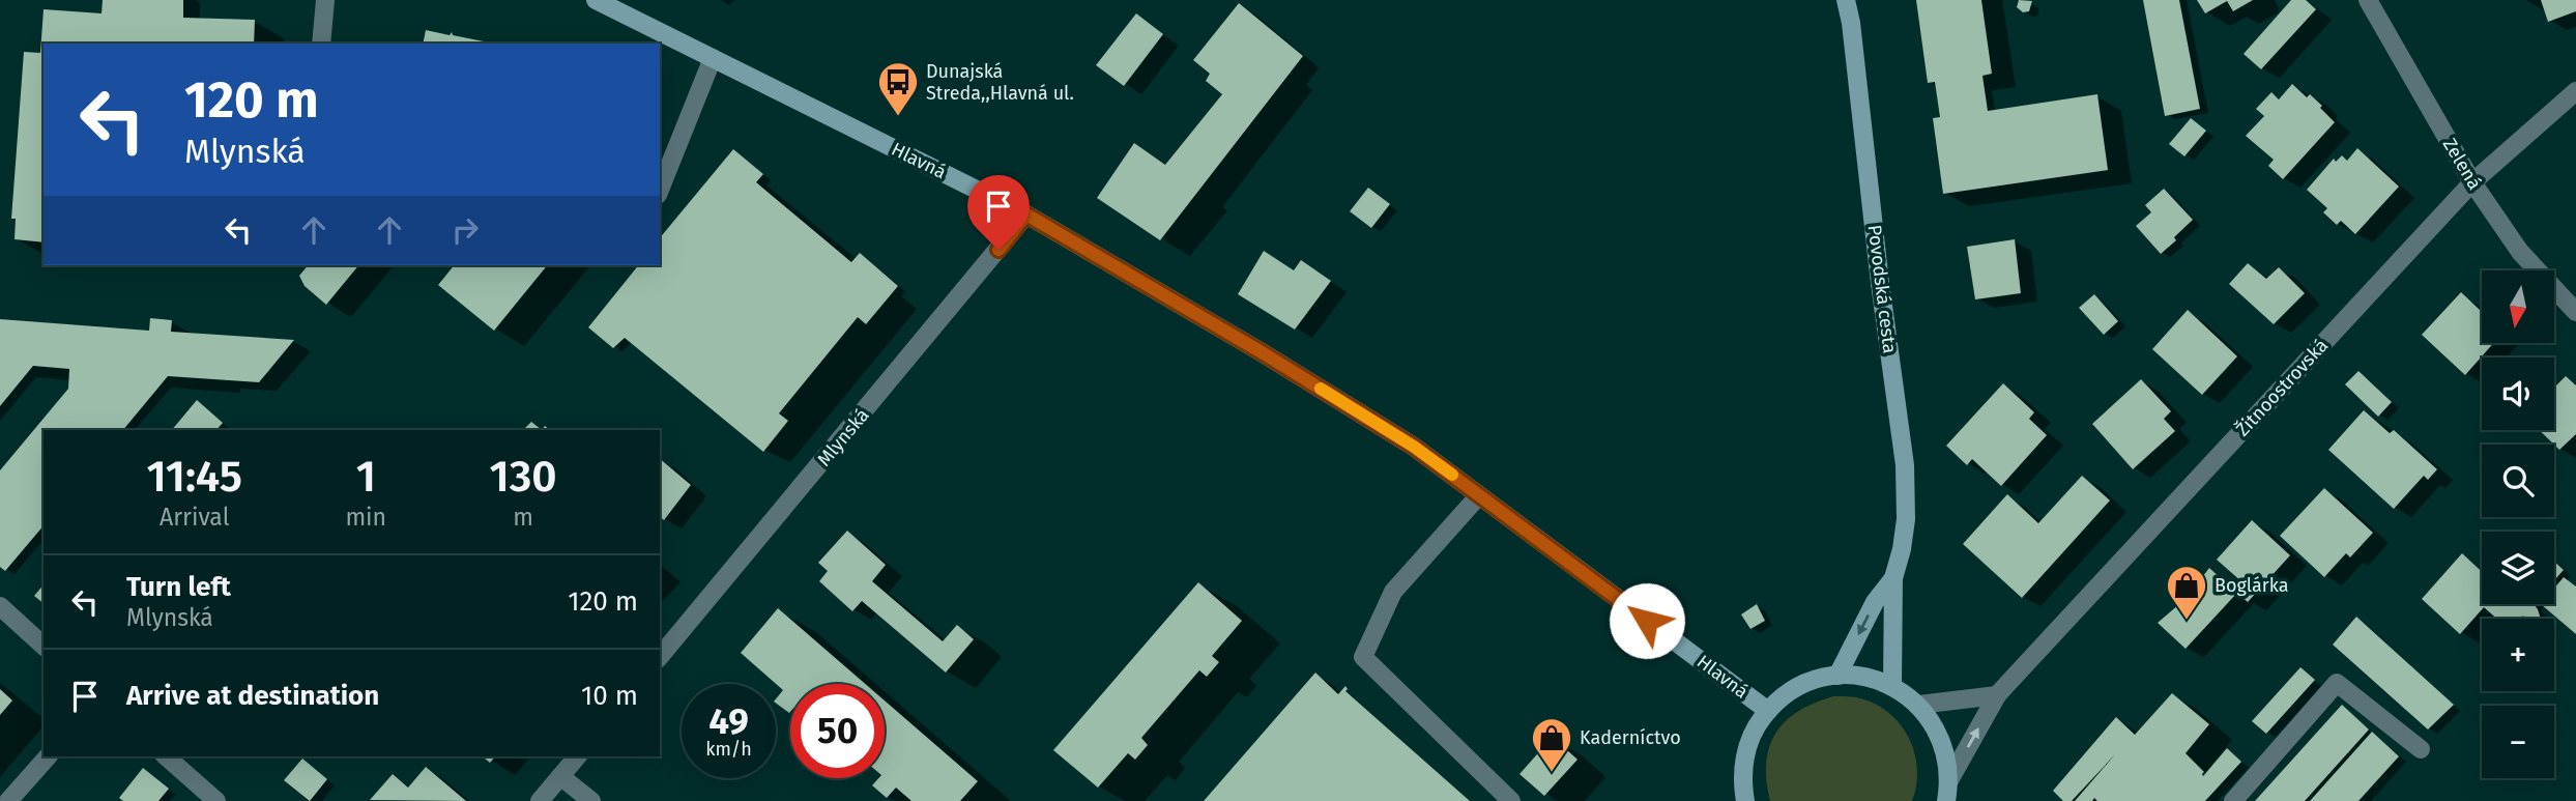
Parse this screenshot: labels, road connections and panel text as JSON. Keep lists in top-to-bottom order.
{
  "streets": {
    "main road": ["Hlavná", "Povodská cesta"],
    "street": ["Zelená", "Žitnoostrovská", "Mlynská"]
  },
  "crossings": [
    ["Hlavná", "Mlynská"],
    ["Zelená", "Žitnoostrovská"]
  ],
  "places": {
    "bus stop": ["Dunajská Streda,,Hlavná ul."],
    "shop": ["Boglárka", "Kaderníctvo"]
  },
  "north": "bottom",
  "page": {
    "turn": ["120 m", "Mlynská"],
    "map_buttons": ["+", "−"],
    "eta": [
      "11:45",
      "Arrival",
      "1",
      "min",
      "130",
      "m"
    ],
    "list": [
      {
        "name": "Turn left",
        "note": "Mlynská",
        "value": "120 m"
      },
      {
        "name": "Arrive at destination",
        "value": "10 m"
      }
    ],
    "speed": "49 km/h",
    "limit": "50"
  }
}
